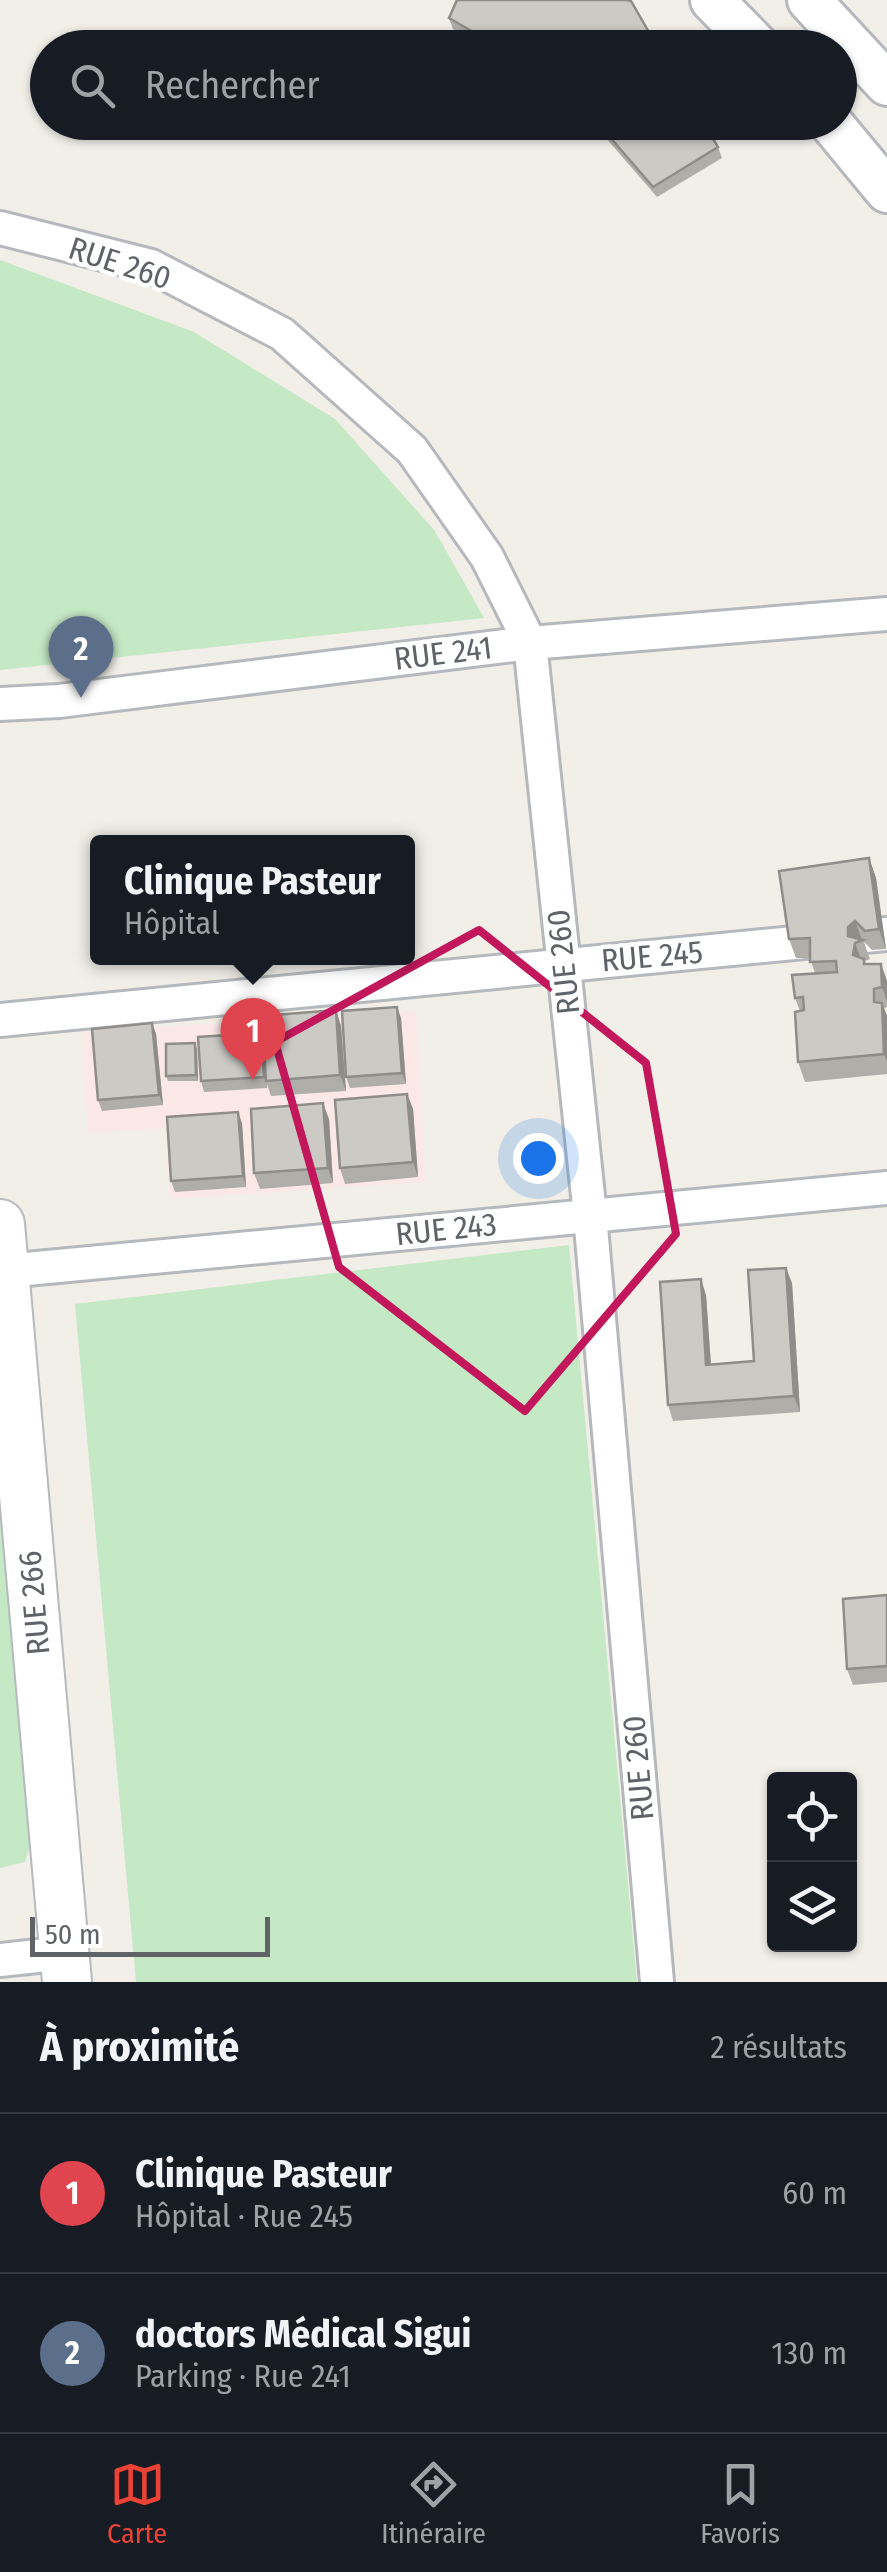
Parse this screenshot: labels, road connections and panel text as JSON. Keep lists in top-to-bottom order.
{
  "streets": {
    "main road": ["RUE 266"],
    "street": [
      "RUE 260",
      "RUE 241",
      "RUE 245",
      "RUE 243"
    ]
  },
  "crossings": [
    ["RUE 260", "RUE 241"],
    ["RUE 260", "RUE 245"],
    ["RUE 260", "RUE 243"],
    ["RUE 243", "RUE 266"]
  ],
  "scale_bar": "50 m",
  "page": {
    "search": "Rechercher",
    "pins": ["2", "1"],
    "popup": ["Clinique Pasteur", "Hôpital"],
    "scale": "50 m",
    "heading": ["À proximité", "2 résultats"],
    "list": [
      {
        "mark": "1",
        "name": "Clinique Pasteur",
        "note": "Hôpital · Rue 245",
        "value": "60 m"
      },
      {
        "mark": "2",
        "name": "doctors Médical Sigui",
        "note": "Parking · Rue 241",
        "value": "130 m"
      }
    ],
    "nav": ["Carte", "Itinéraire", "Favoris"]
  }
}
